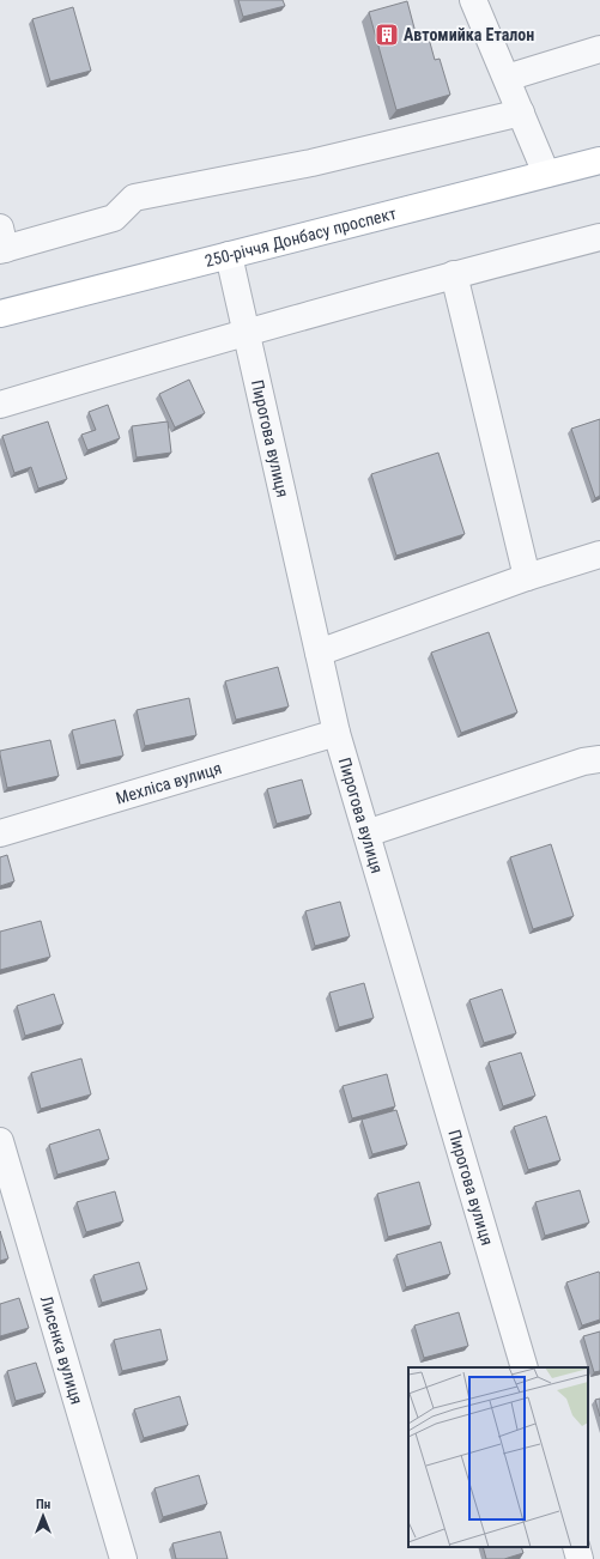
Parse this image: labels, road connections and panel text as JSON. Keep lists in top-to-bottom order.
{
  "streets": {
    "main road": ["250-річчя Донбасу проспект"],
    "street": ["Пирогова вулиця", "Мехліса вулиця", "Лисенка вулиця"]
  },
  "crossings": [
    ["250-річчя Донбасу проспект", "Пирогова вулиця"],
    ["Пирогова вулиця", "Мехліса вулиця"]
  ],
  "places": {
    "building": ["Автомийка Еталон"]
  },
  "north": "top"
}
